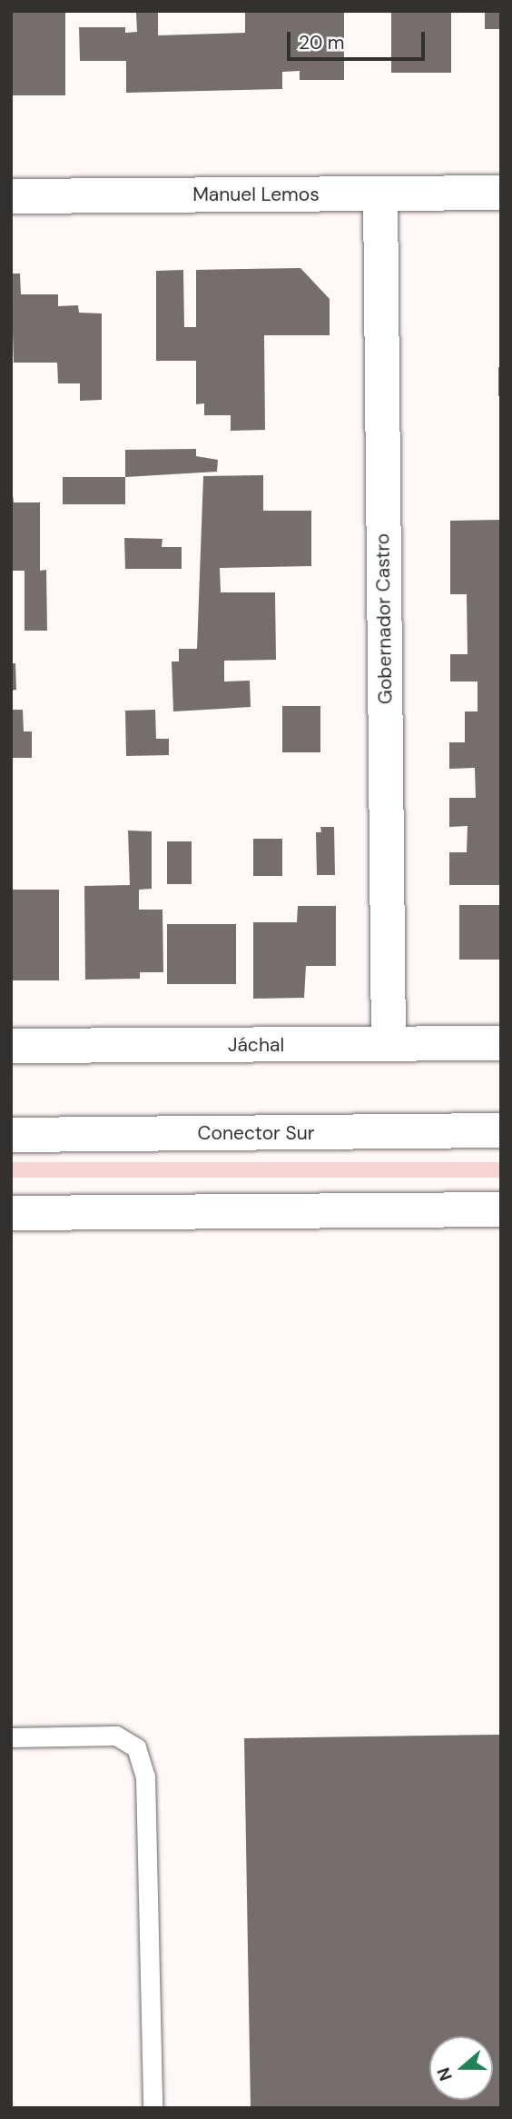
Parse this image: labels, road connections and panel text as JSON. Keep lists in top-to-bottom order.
{
  "streets": {
    "street": [
      "Manuel Lemos",
      "Gobernador Castro",
      "Jáchal",
      "Conector Sur"
    ]
  },
  "crossings": [
    ["Manuel Lemos", "Gobernador Castro"],
    ["Gobernador Castro", "Jáchal"]
  ],
  "scale_bar": "20 m",
  "north": "left"
}
